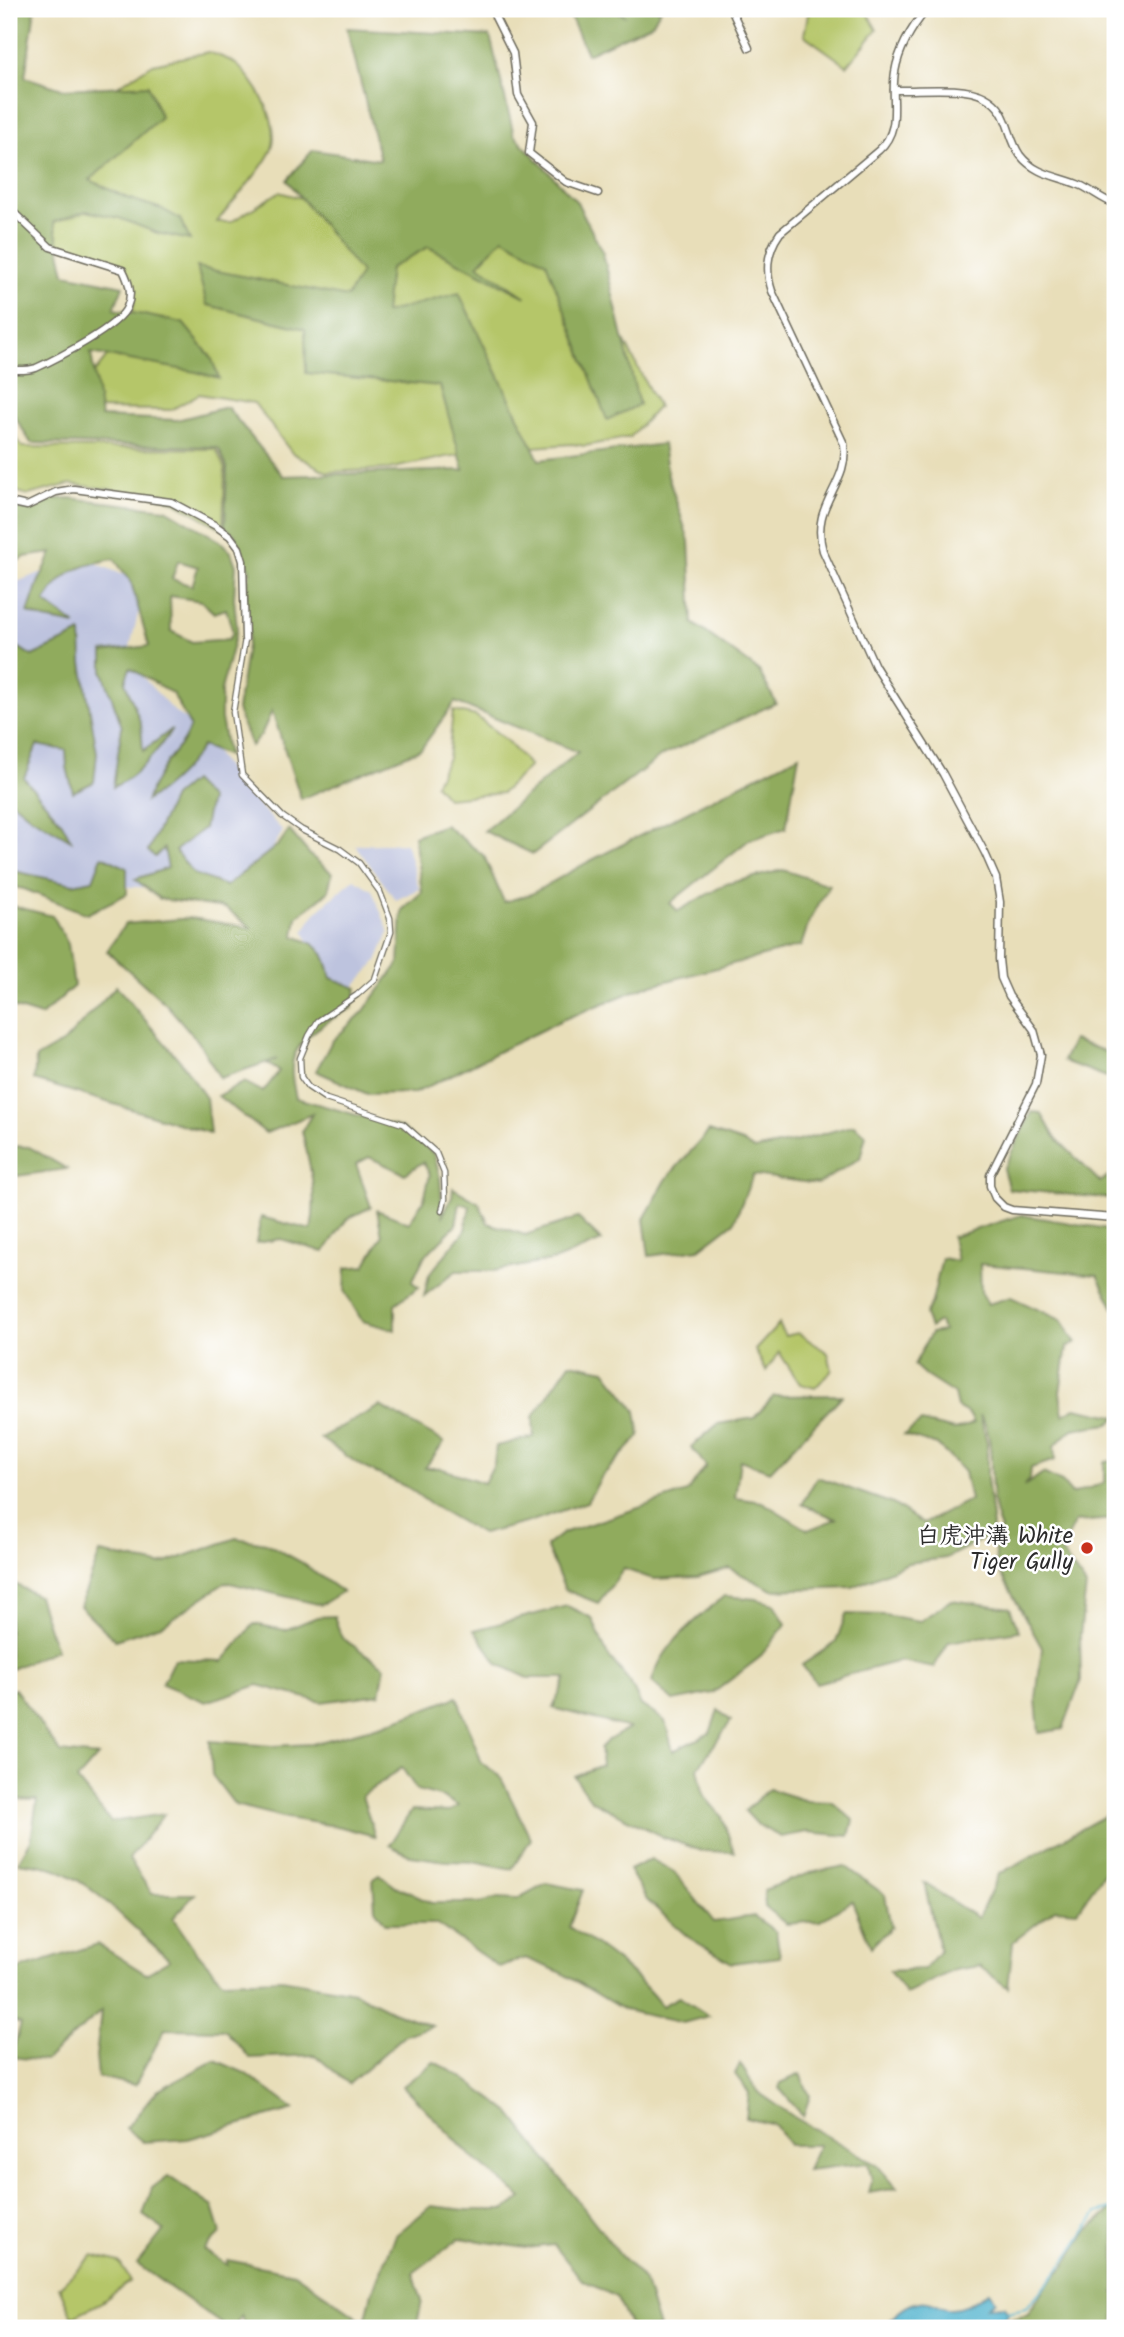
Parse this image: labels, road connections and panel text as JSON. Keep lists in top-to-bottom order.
{
  "places": ["白虎沖溝 White Tiger Gully"]
}
